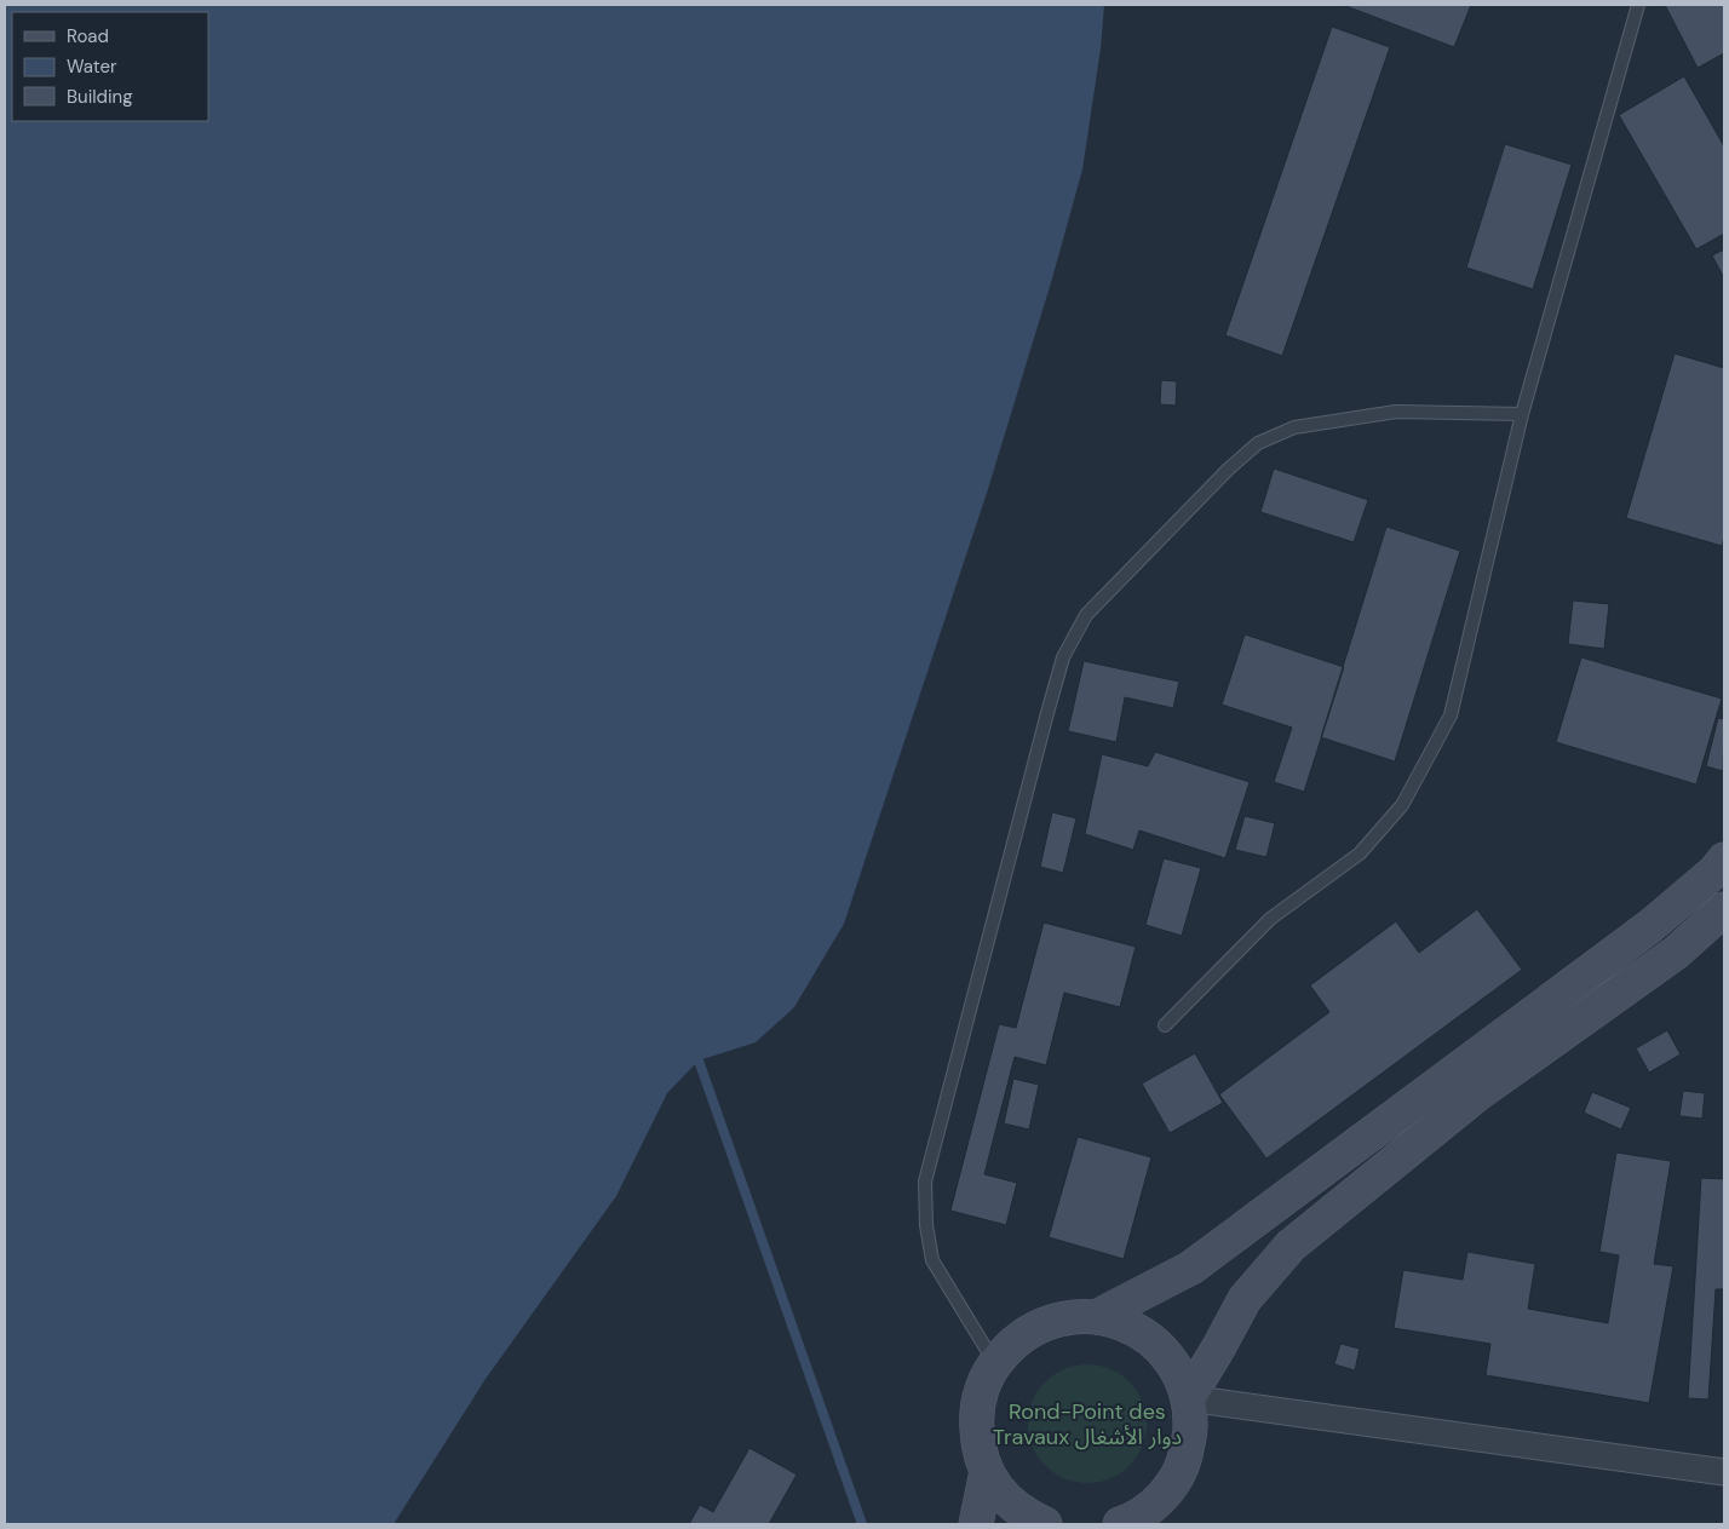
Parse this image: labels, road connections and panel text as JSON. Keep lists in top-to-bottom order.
{
  "parks": ["Rond-Point des Travaux دوار الأشغال"],
  "legend": ["Road", "Water", "Building"]
}
